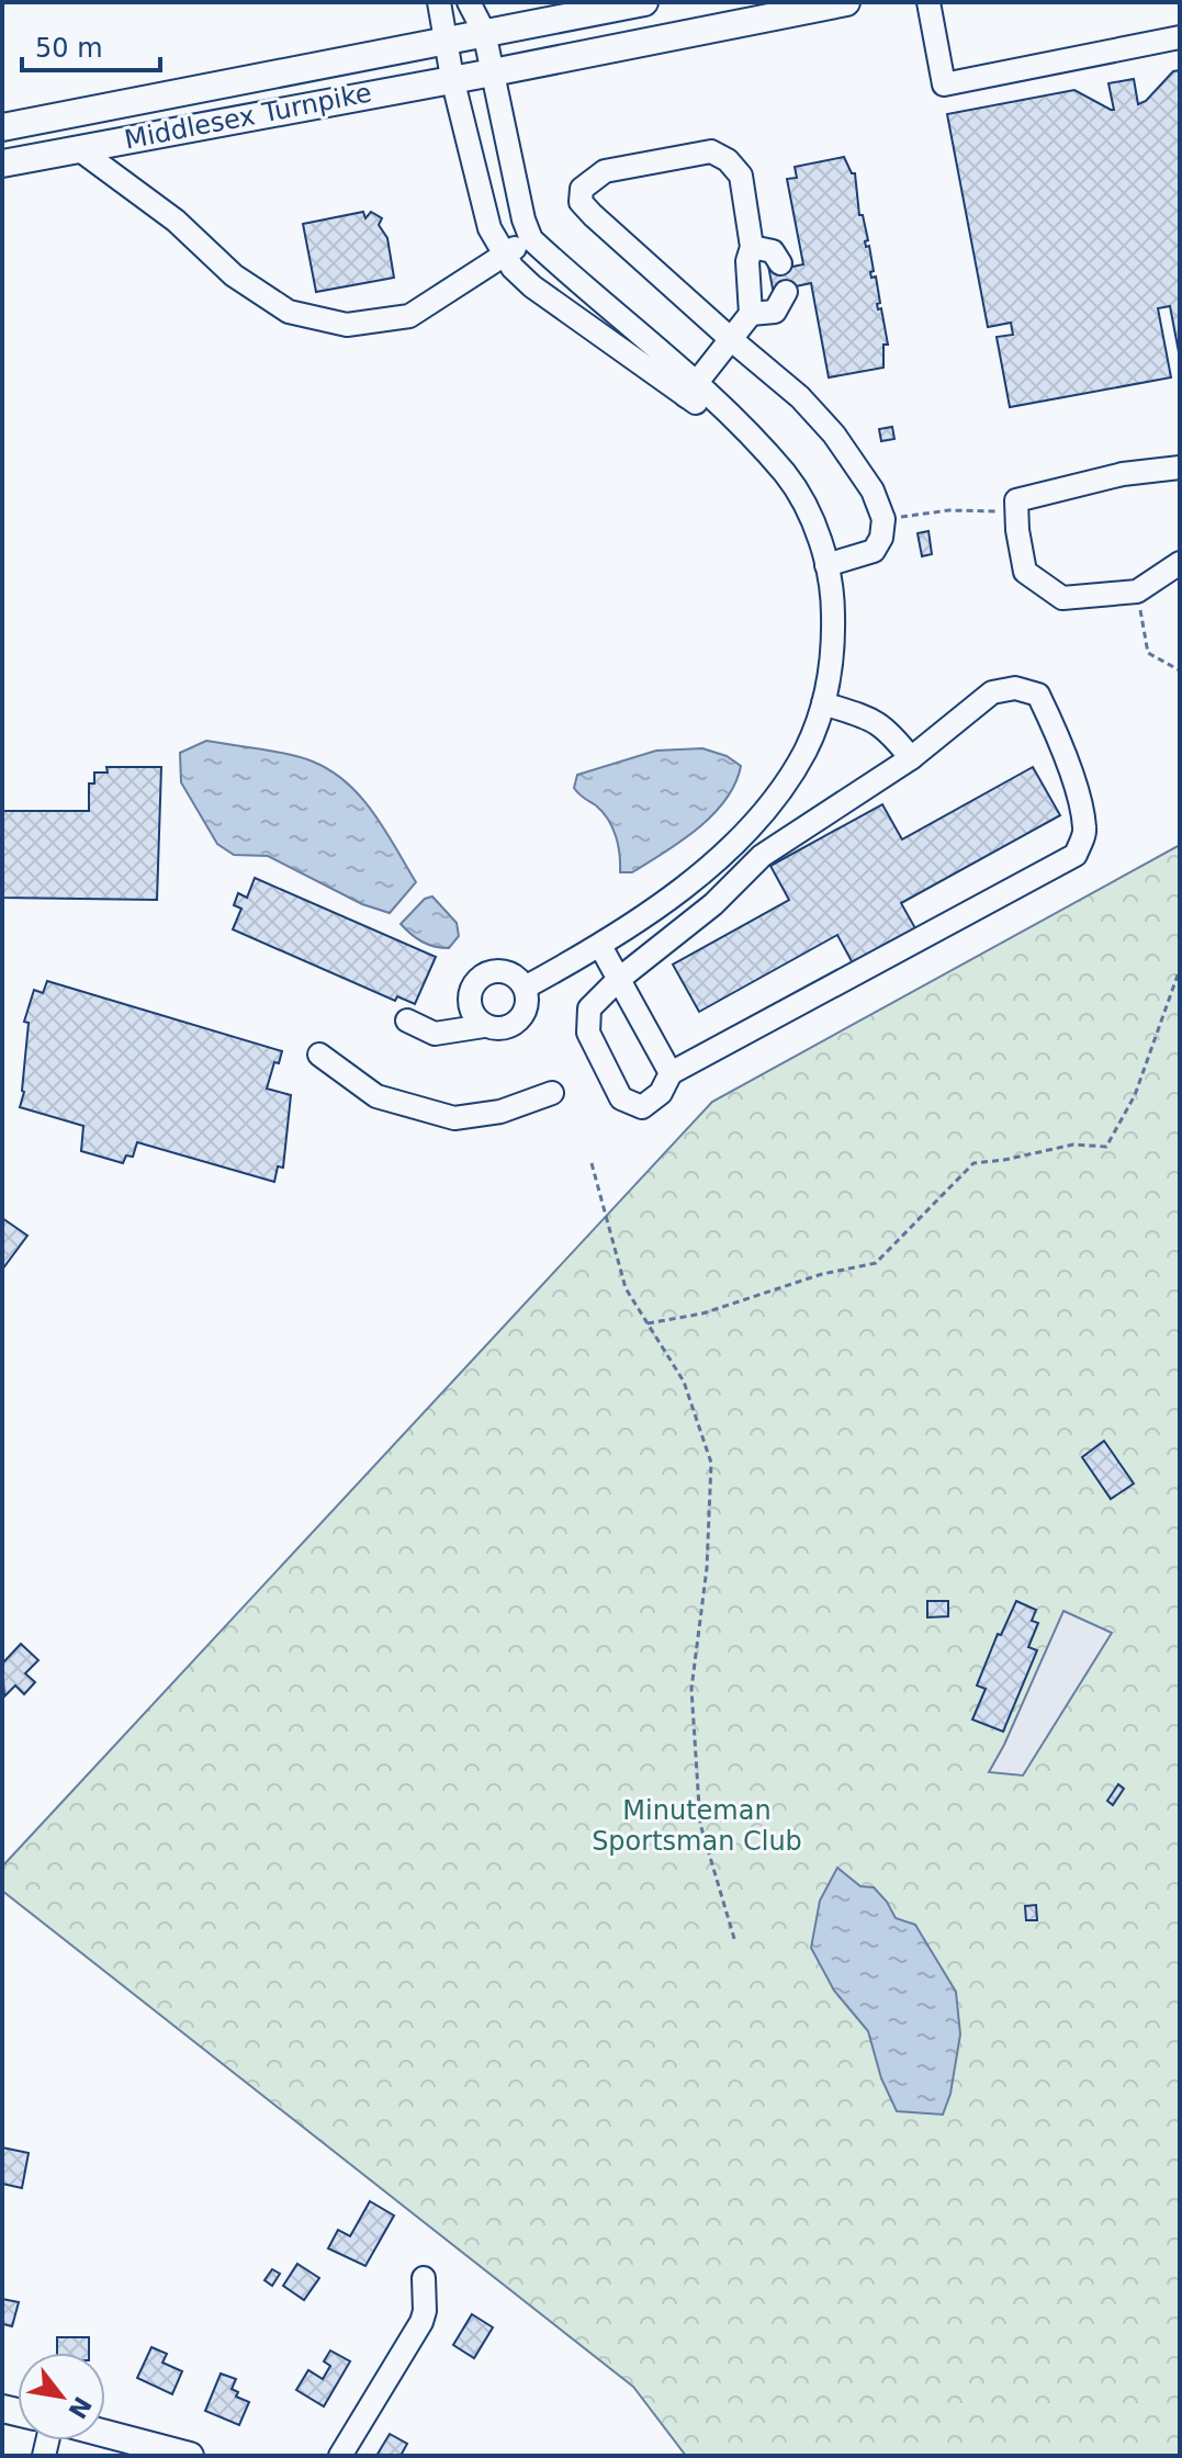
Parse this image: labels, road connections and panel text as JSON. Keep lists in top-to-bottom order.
{
  "streets": {
    "main road": ["Middlesex Turnpike"]
  },
  "parks": ["Minuteman Sportsman Club"],
  "scale_bar": "50 m",
  "north": "bottom right"
}
